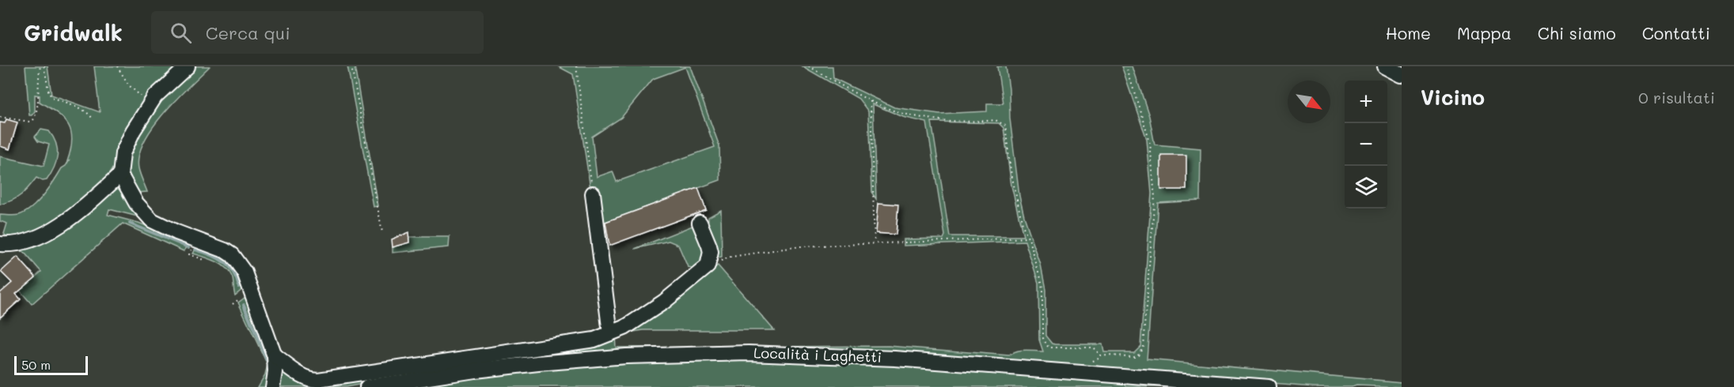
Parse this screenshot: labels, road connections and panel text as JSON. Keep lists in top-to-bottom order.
{
  "streets": {
    "street": ["Località i Laghetti"]
  },
  "scale_bar": "50 m",
  "north": "bottom right",
  "page": {
    "header": "Gridwalk",
    "search": "Cerca qui",
    "nav": [
      "Home",
      "Mappa",
      "Chi siamo",
      "Contatti"
    ],
    "heading": ["Vicino", "0 risultati"],
    "map_buttons": ["+", "−"],
    "scale": "50 m"
  }
}
